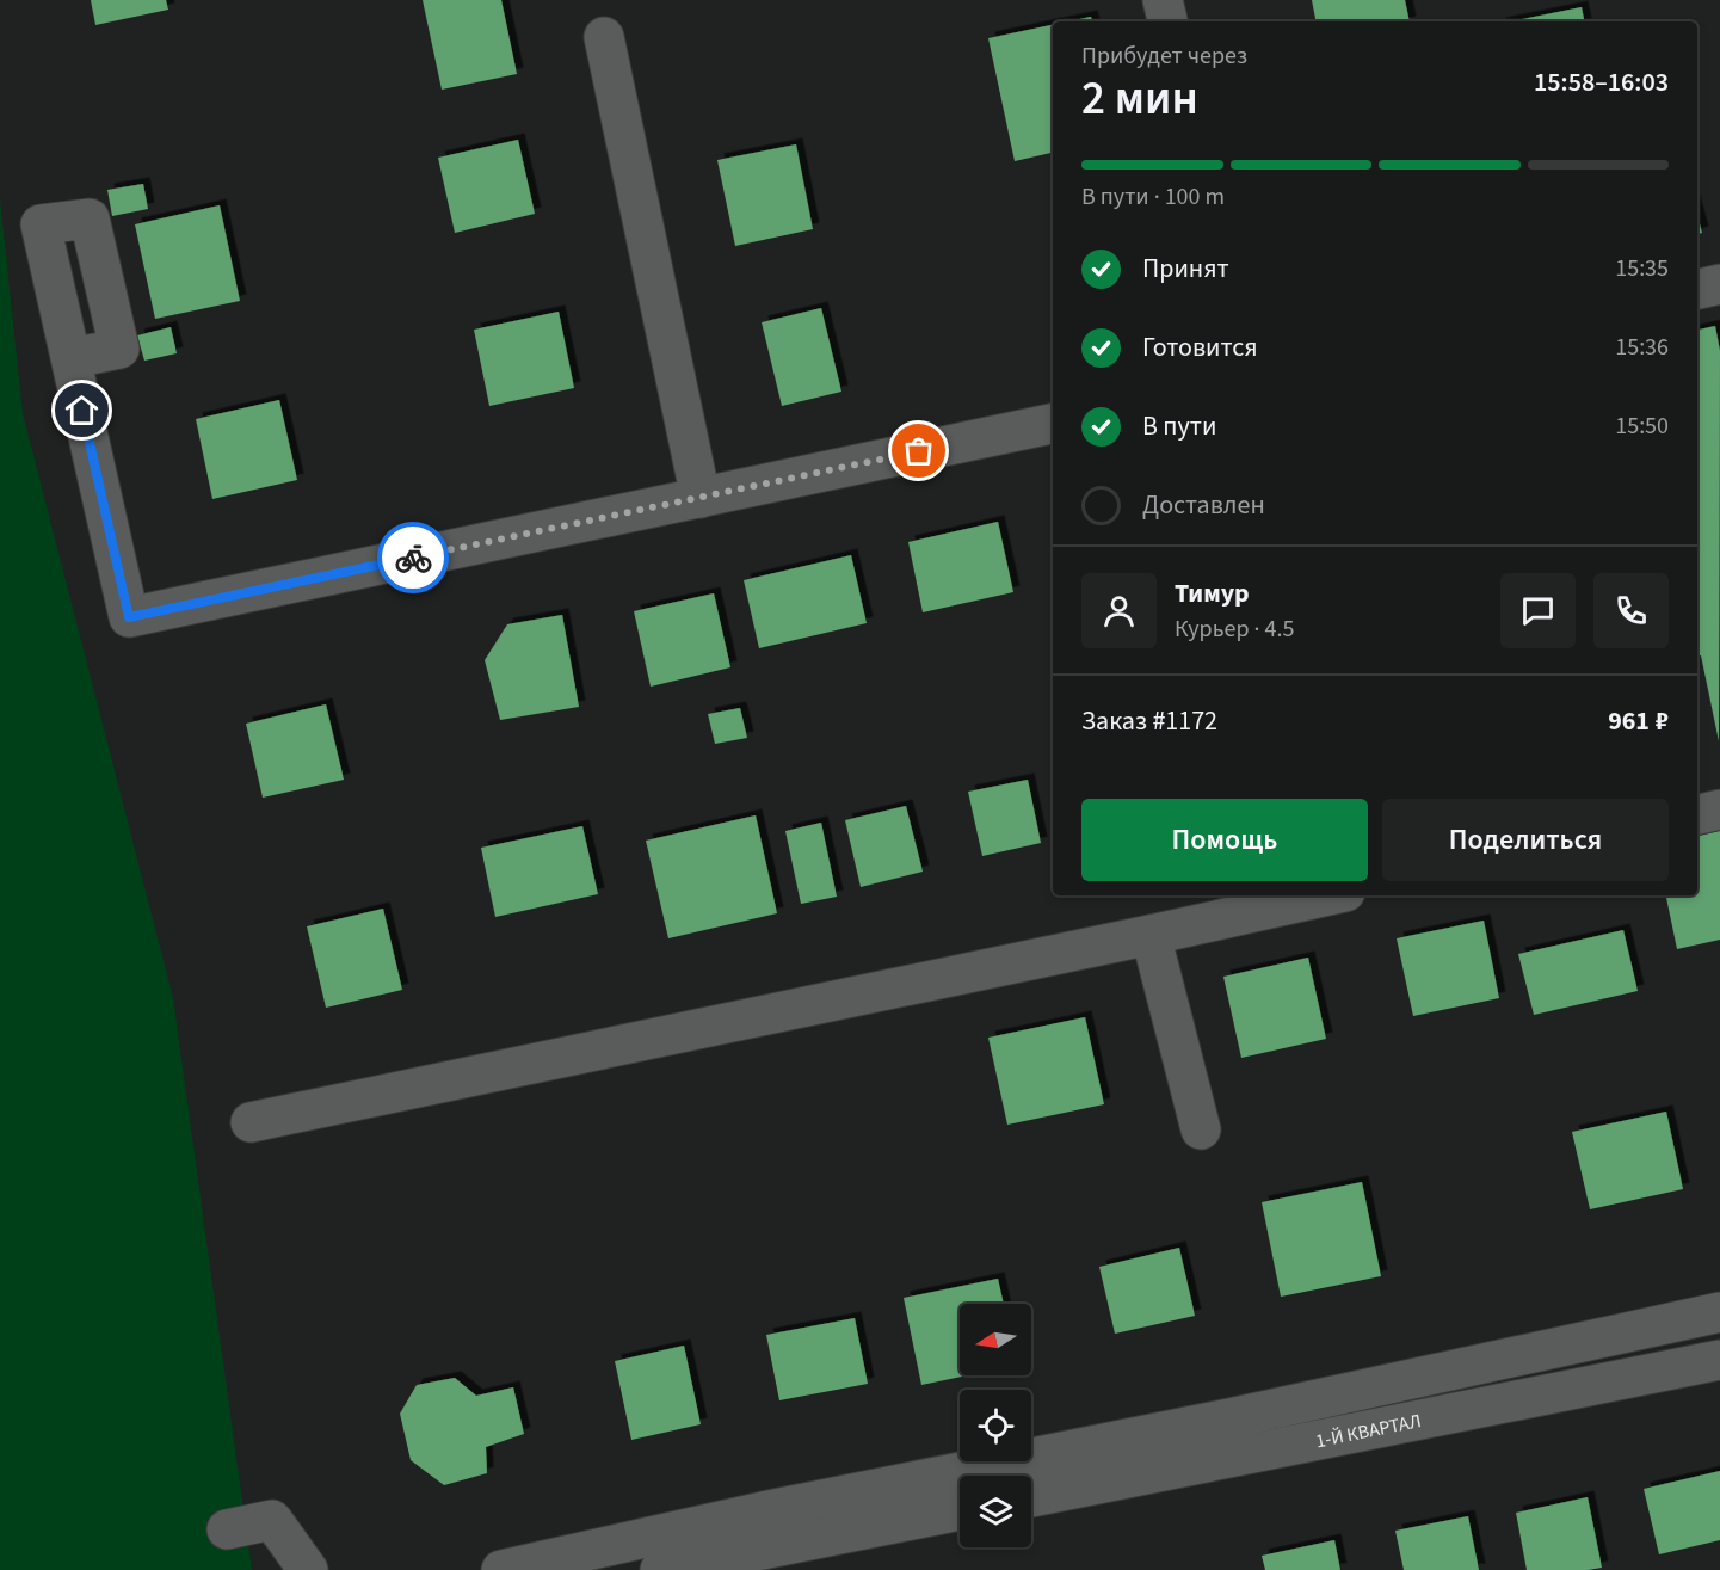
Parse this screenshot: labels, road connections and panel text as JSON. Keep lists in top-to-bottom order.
{
  "streets": {
    "street": ["1-Й КВАРТАЛ"]
  },
  "north": "left",
  "page": {
    "heading": ["2 мин", "Прибудет через", "15:58–16:03"],
    "panel": [
      "Тимур",
      "Курьер · 4.5",
      "Заказ #1172",
      "961 ₽"
    ],
    "bar": "В пути · 100 m",
    "list": [
      ["Принят", "15:35"],
      ["Готовится", "15:36"],
      ["В пути", "15:50"],
      "Доставлен"
    ],
    "buttons": ["Помощь", "Поделиться"]
  }
}
